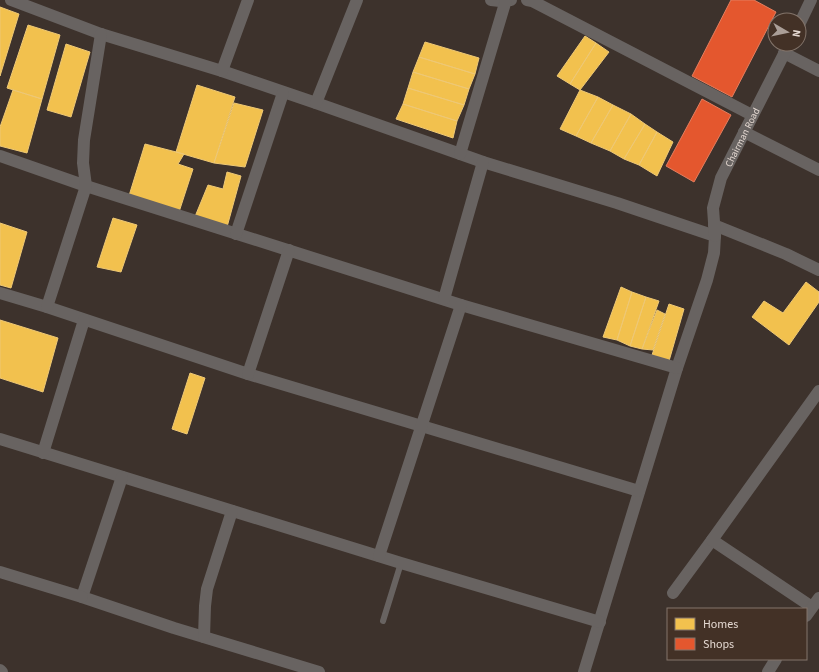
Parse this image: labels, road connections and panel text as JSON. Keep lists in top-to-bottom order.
{
  "streets": {
    "street": ["Chairman Road"]
  },
  "legend": ["Homes", "Shops"],
  "north": "right"
}
